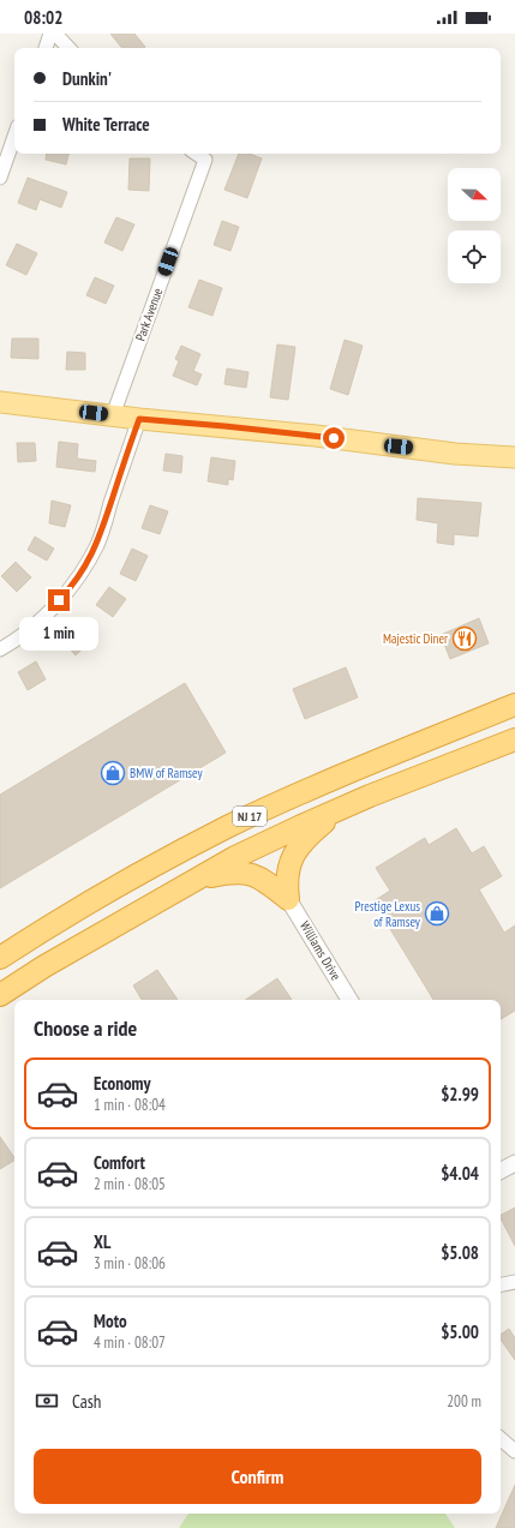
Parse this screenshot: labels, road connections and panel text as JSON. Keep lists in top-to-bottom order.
{
  "streets": {
    "highway": ["NJ 17"],
    "street": ["Park Avenue", "Williams Drive"]
  },
  "places": {
    "restaurant": ["Majestic Diner"],
    "shop": ["BMW of Ramsey", "Prestige Lexus of Ramsey"]
  },
  "north": "right",
  "page": {
    "status": "08:02",
    "banner": ["Dunkin'", "White Terrace"],
    "bubble": "1 min",
    "heading": "Choose a ride",
    "list": [
      {
        "name": "Economy",
        "note": "1 min · 08:04",
        "value": "$2.99"
      },
      {
        "name": "Comfort",
        "note": "2 min · 08:05",
        "value": "$4.04"
      },
      {
        "name": "XL",
        "note": "3 min · 08:06",
        "value": "$5.08"
      },
      {
        "name": "Moto",
        "note": "4 min · 08:07",
        "value": "$5.00"
      }
    ],
    "pay": ["Cash", "200 m"],
    "buttons": "Confirm"
  }
}
